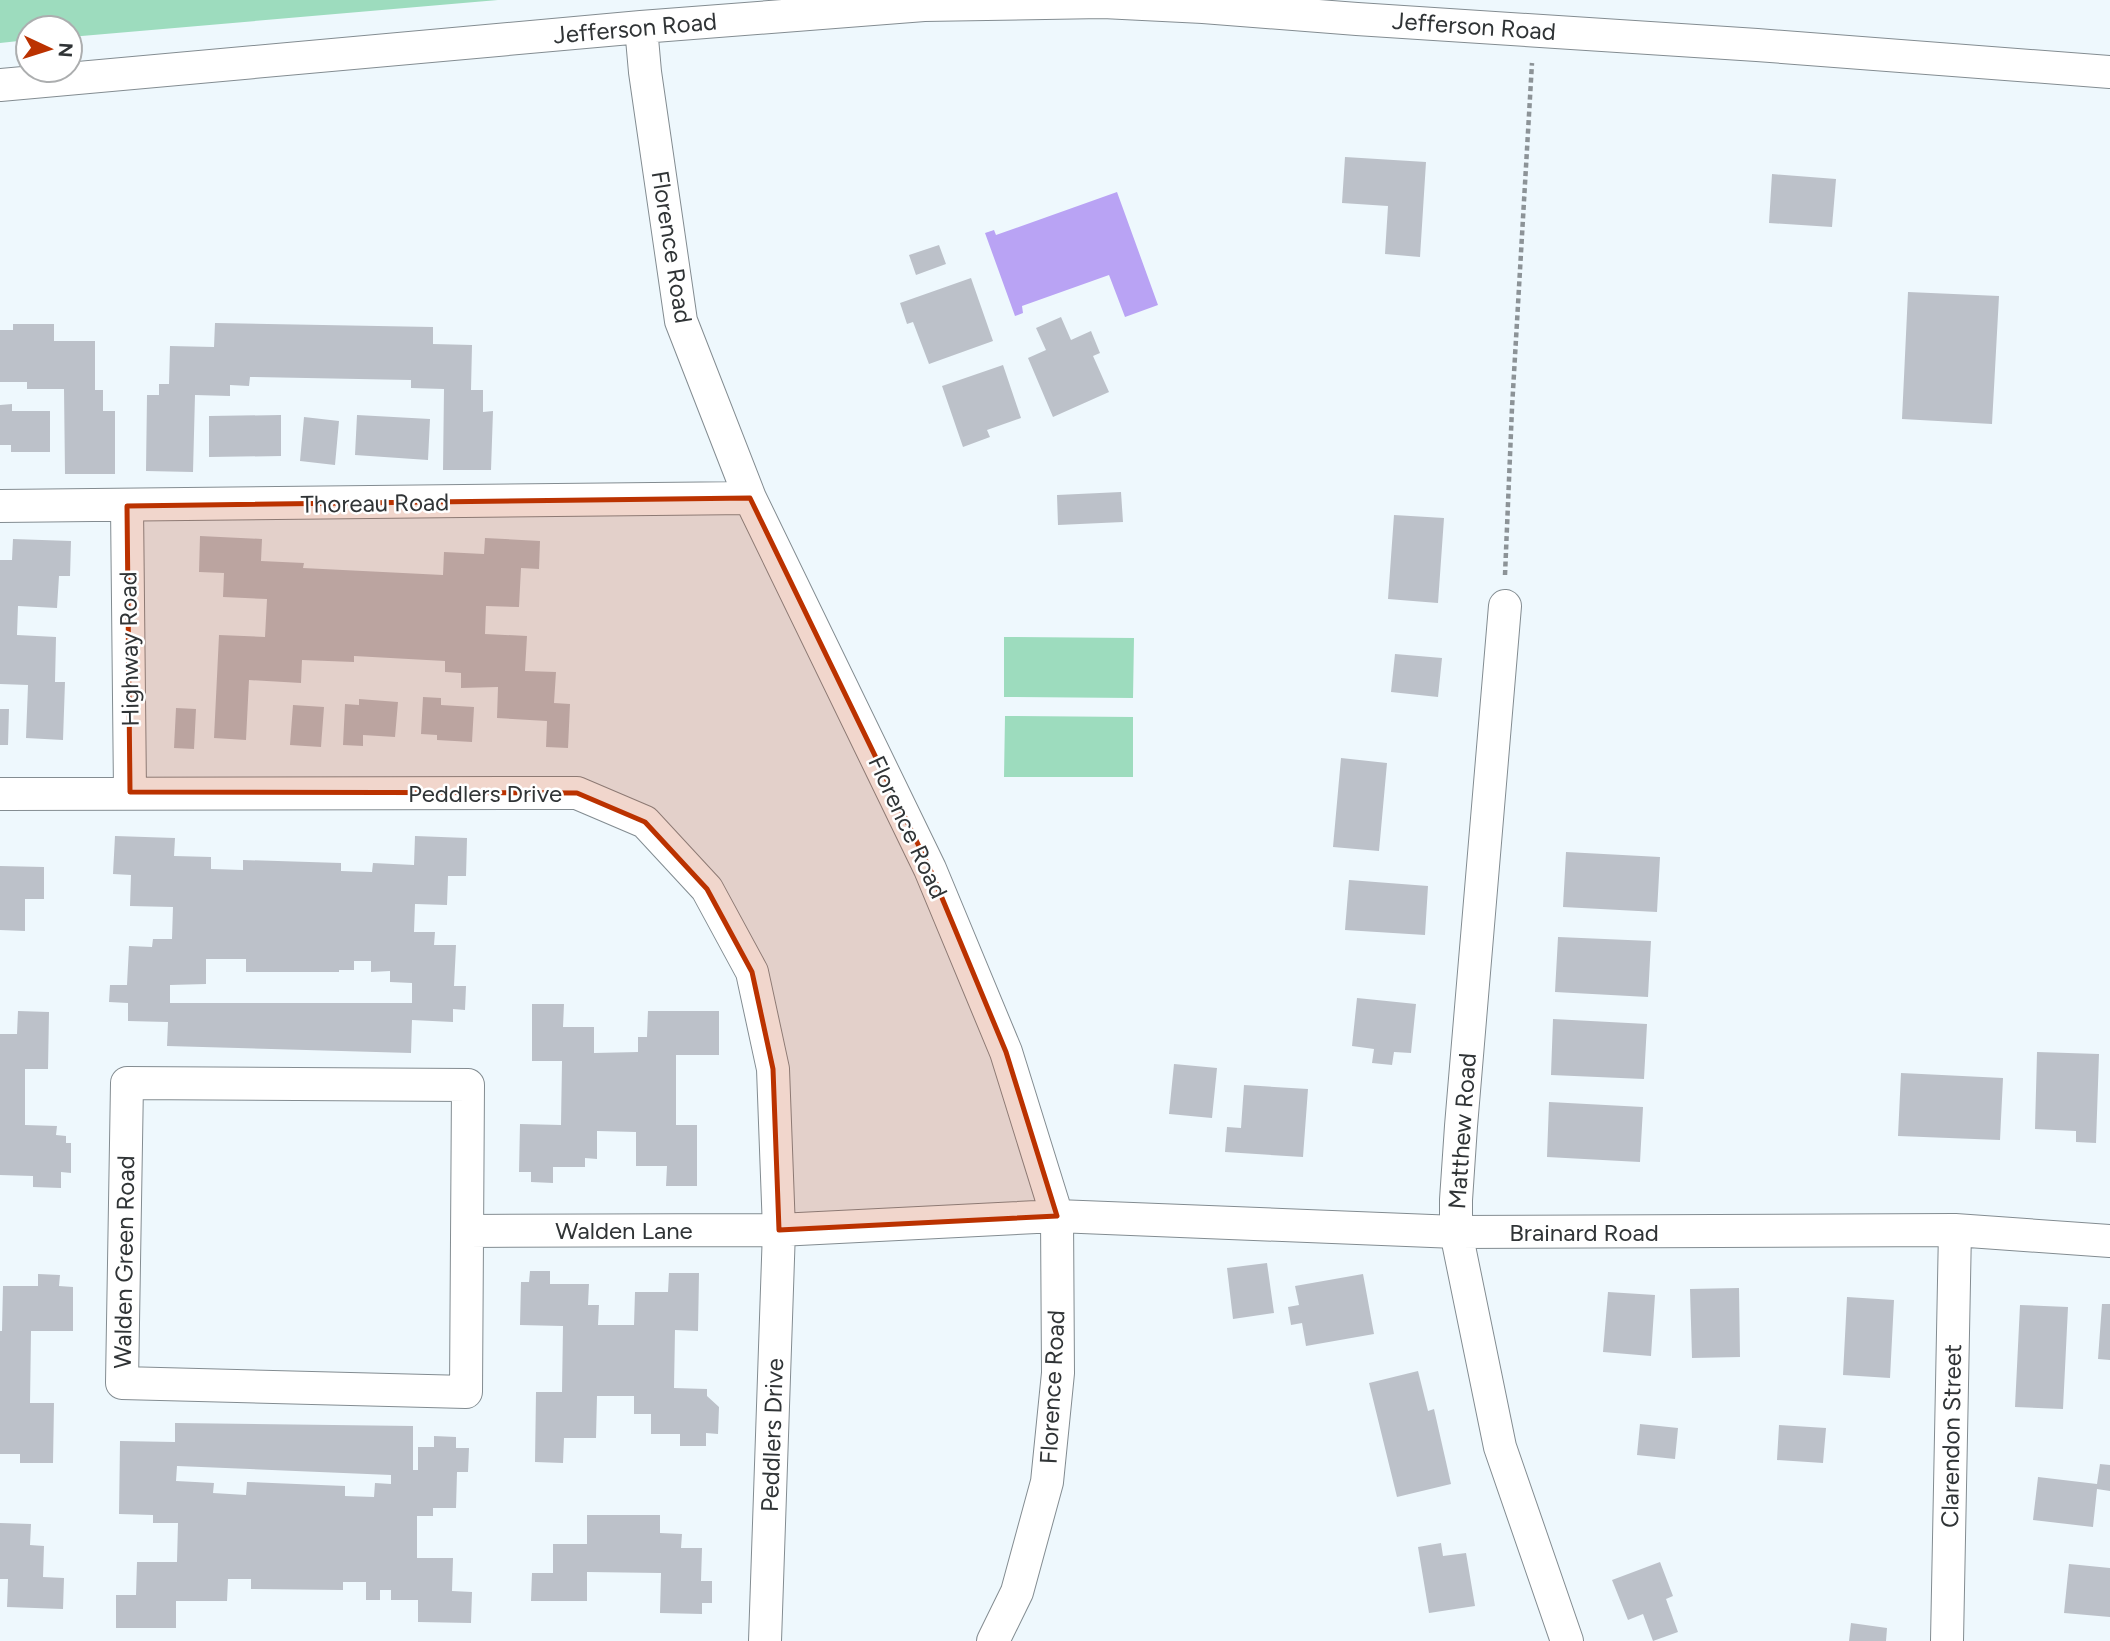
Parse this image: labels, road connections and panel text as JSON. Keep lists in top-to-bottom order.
{
  "streets": {
    "street": [
      "Jefferson Road",
      "Florence Road",
      "Thoreau Road",
      "Highway Road",
      "Peddlers Drive",
      "Matthew Road",
      "Walden Lane",
      "Brainard Road",
      "Walden Green Road",
      "Clarendon Street"
    ]
  },
  "crossings": [
    ["Jefferson Road", "Florence Road"],
    ["Florence Road", "Thoreau Road"],
    ["Florence Road", "Brainard Road"],
    ["Thoreau Road", "Highway Road"],
    ["Highway Road", "Peddlers Drive"],
    ["Peddlers Drive", "Walden Lane"],
    ["Matthew Road", "Brainard Road"],
    ["Walden Lane", "Walden Green Road"],
    ["Brainard Road", "Clarendon Street"]
  ],
  "north": "right"
}
